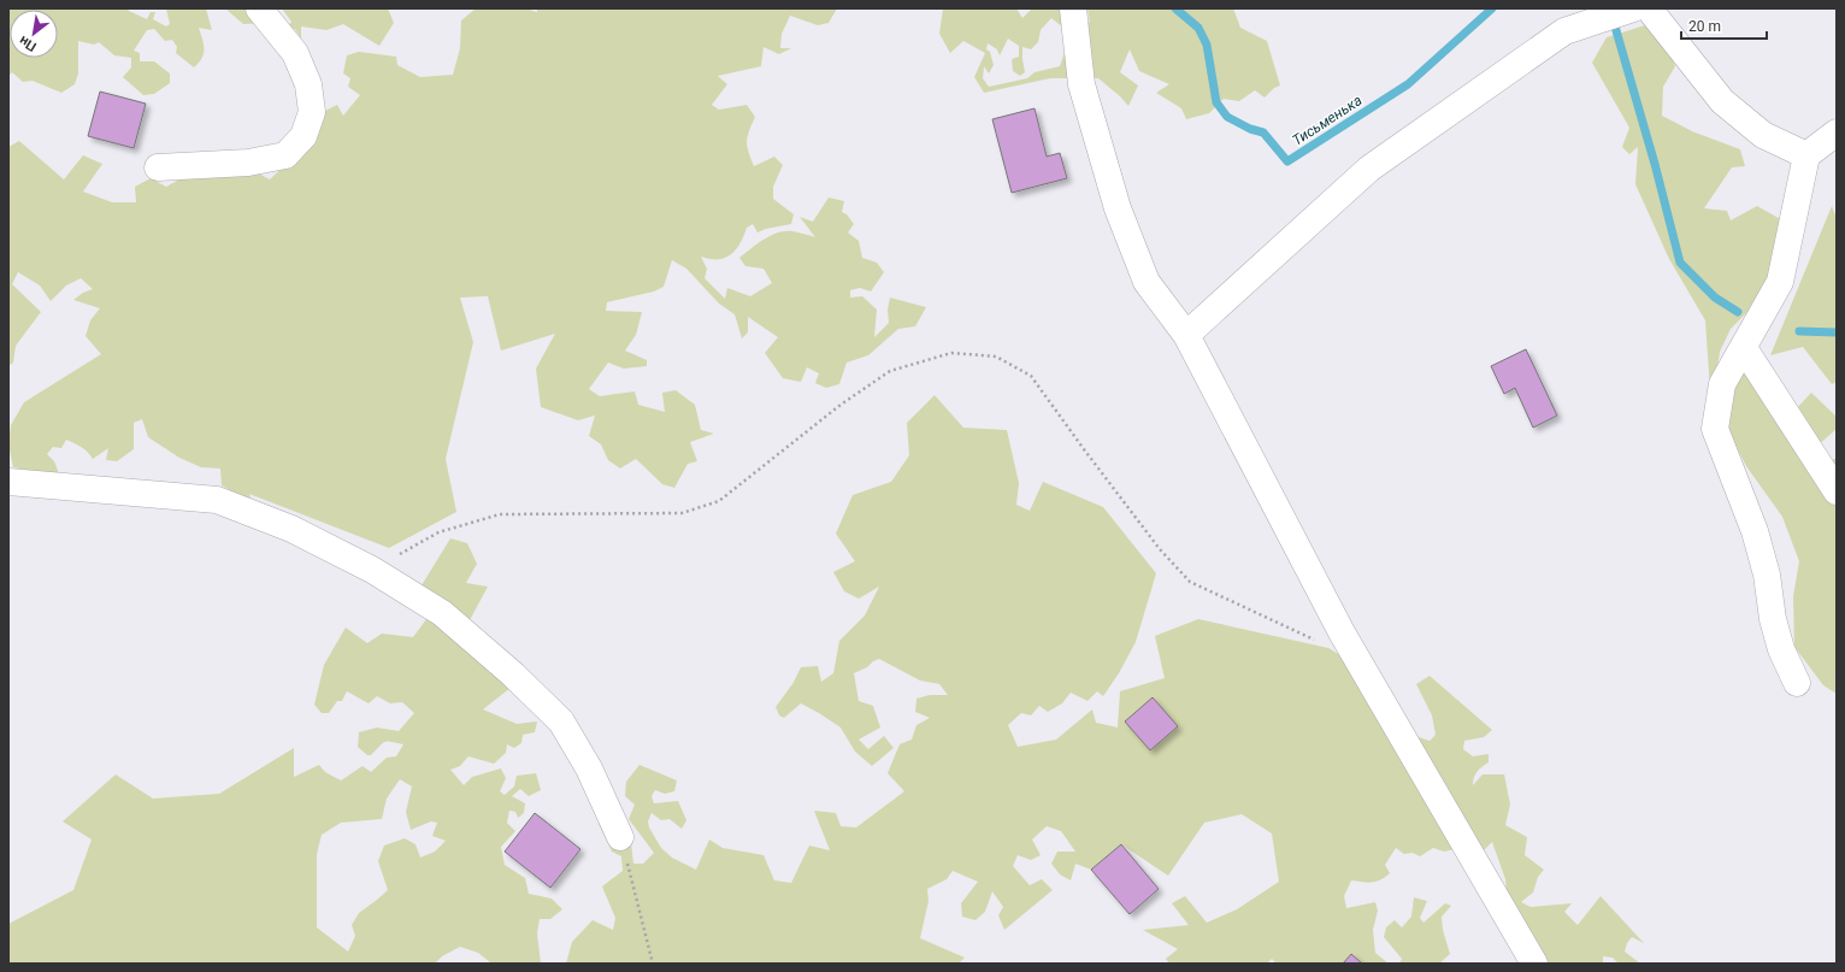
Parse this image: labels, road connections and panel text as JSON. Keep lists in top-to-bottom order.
{
  "water": ["Тисьменька"],
  "scale_bar": "20 m",
  "north": "bottom left"
}
